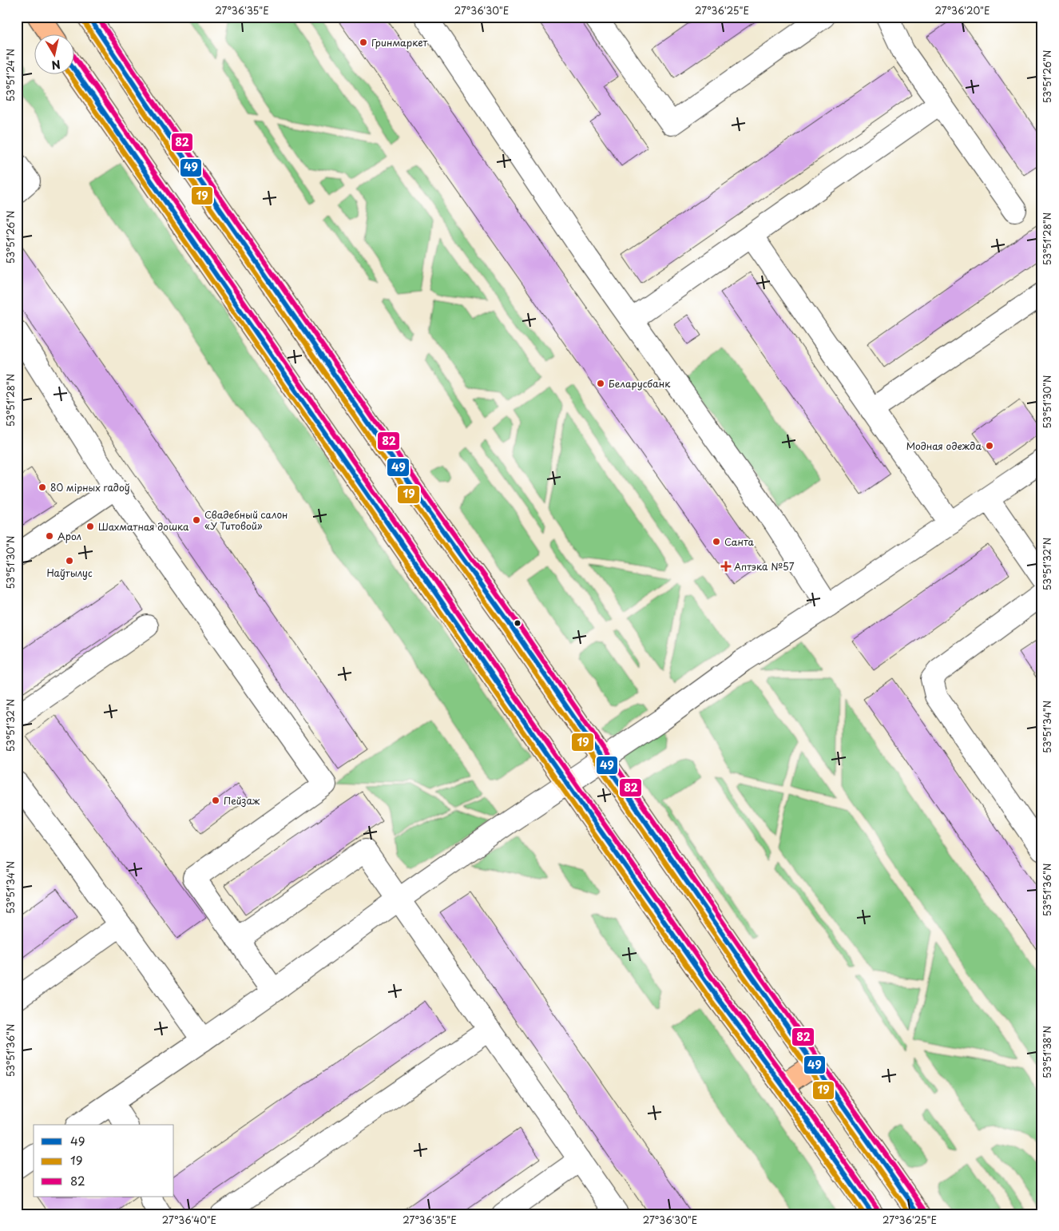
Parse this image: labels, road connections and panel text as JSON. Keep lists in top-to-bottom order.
{
  "places": {
    "other": [
      "Гринмаркет",
      "Беларусбанк",
      "Модная одежда",
      "80 мірных гадоў",
      "Свадебный салон «У Титовой»",
      "Шахматная дошка",
      "Арол",
      "Санта",
      "Наўтылус",
      "Пейзаж"
    ],
    "health": ["Аптэка №57"]
  },
  "lines": ["transit line 49", "transit line 82", "transit line 19"],
  "legend": ["49", "19", "82"],
  "north": "bottom",
  "coordinates": [
    "27°36'35\"E",
    "27°36'30\"E",
    "27°36'25\"E",
    "27°36'20\"E",
    "53°51'24\"N",
    "53°51'26\"N",
    "53°51'28\"N",
    "53°51'30\"N",
    "53°51'32\"N",
    "53°51'34\"N",
    "53°51'36\"N",
    "53°51'38\"N",
    "27°36'40\"E"
  ]
}
